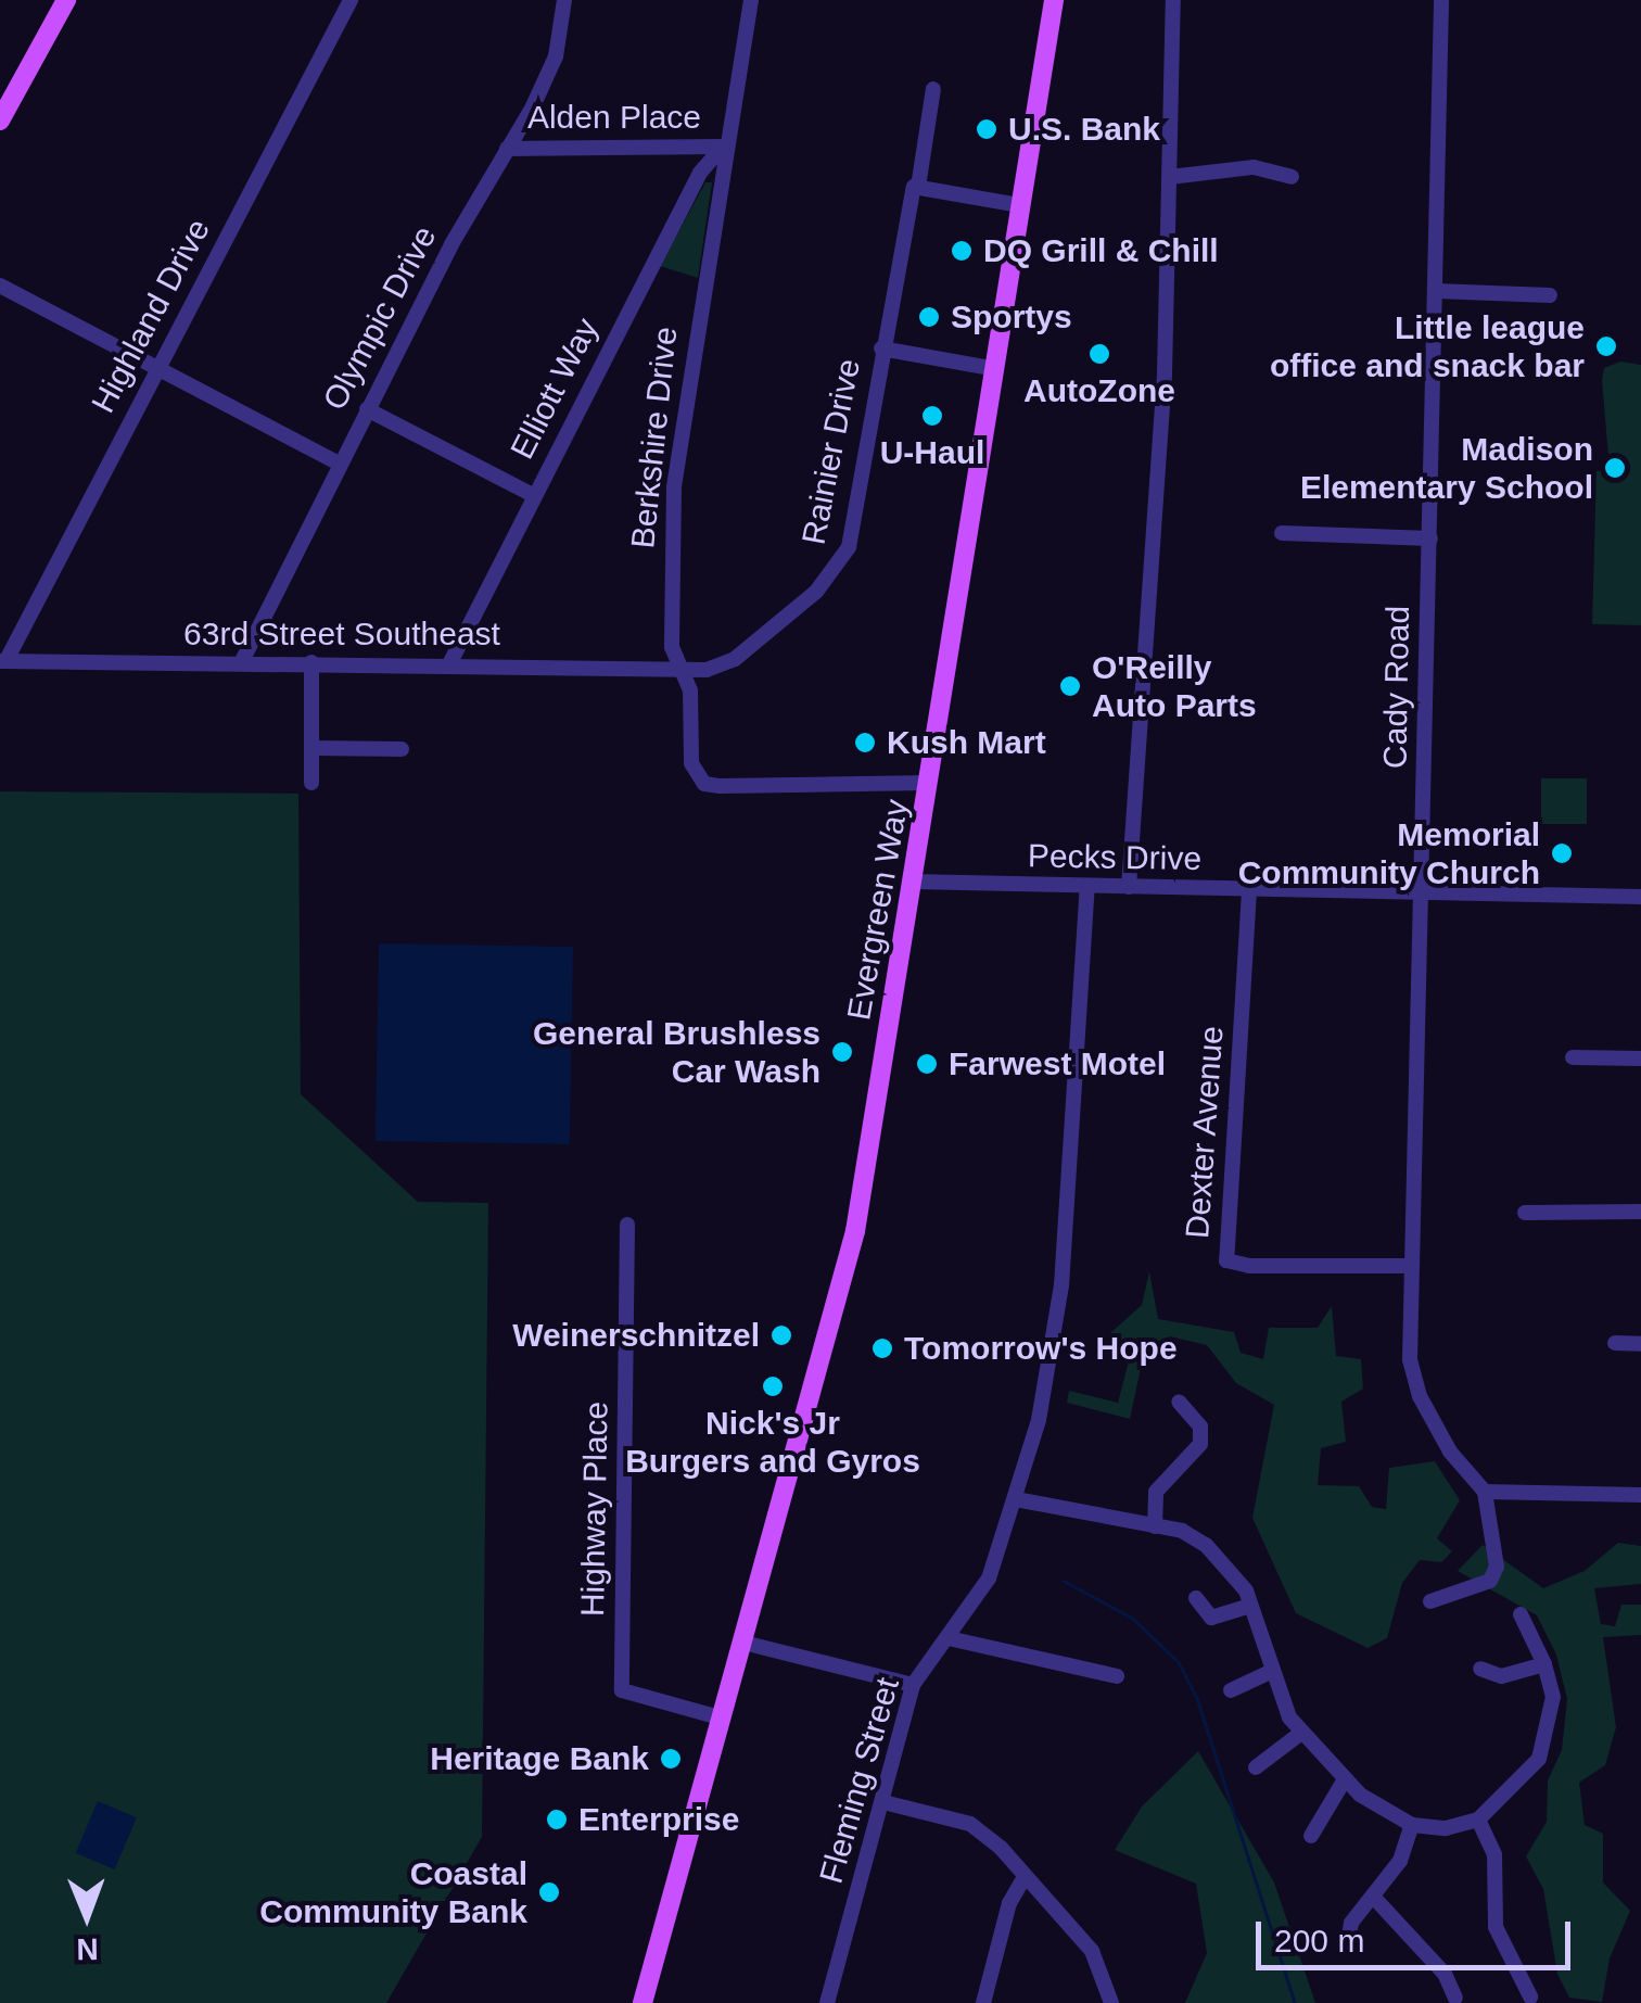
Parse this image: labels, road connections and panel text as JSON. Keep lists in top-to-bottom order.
{
  "streets": {
    "main road": ["Evergreen Way"],
    "street": [
      "Alden Place",
      "Highland Drive",
      "Olympic Drive",
      "Elliott Way",
      "Berkshire Drive",
      "Rainier Drive",
      "63rd Street Southeast",
      "Cady Road",
      "Pecks Drive",
      "Dexter Avenue",
      "Highway Place",
      "Fleming Street"
    ]
  },
  "crossings": [
    ["Alden Place", "Olympic Drive"],
    ["Alden Place", "Elliott Way"],
    ["Alden Place", "Berkshire Drive"],
    ["Highland Drive", "63rd Street Southeast"],
    ["Olympic Drive", "63rd Street Southeast"],
    ["Elliott Way", "Berkshire Drive"],
    ["Elliott Way", "63rd Street Southeast"],
    ["Berkshire Drive", "Rainier Drive"],
    ["Berkshire Drive", "63rd Street Southeast"],
    ["Berkshire Drive", "Evergreen Way"],
    ["Rainier Drive", "63rd Street Southeast"],
    ["Cady Road", "Pecks Drive"],
    ["Cady Road", "Dexter Avenue"],
    ["Pecks Drive", "Evergreen Way"],
    ["Pecks Drive", "Dexter Avenue"],
    ["Pecks Drive", "Fleming Street"],
    ["Evergreen Way", "Highway Place"]
  ],
  "places": [
    "U.S. Bank",
    "DQ Grill & Chill",
    "Sportys",
    "Little league office and snack bar",
    "AutoZone",
    "U-Haul",
    "Madison Elementary School",
    "O'Reilly Auto Parts",
    "Kush Mart",
    "Memorial Community Church",
    "General Brushless Car Wash",
    "Farwest Motel",
    "Weinerschnitzel",
    "Tomorrow's Hope",
    "Nick's Jr Burgers and Gyros",
    "Heritage Bank",
    "Enterprise",
    "Coastal Community Bank"
  ],
  "scale_bar": "200 m",
  "north": "bottom"
}
